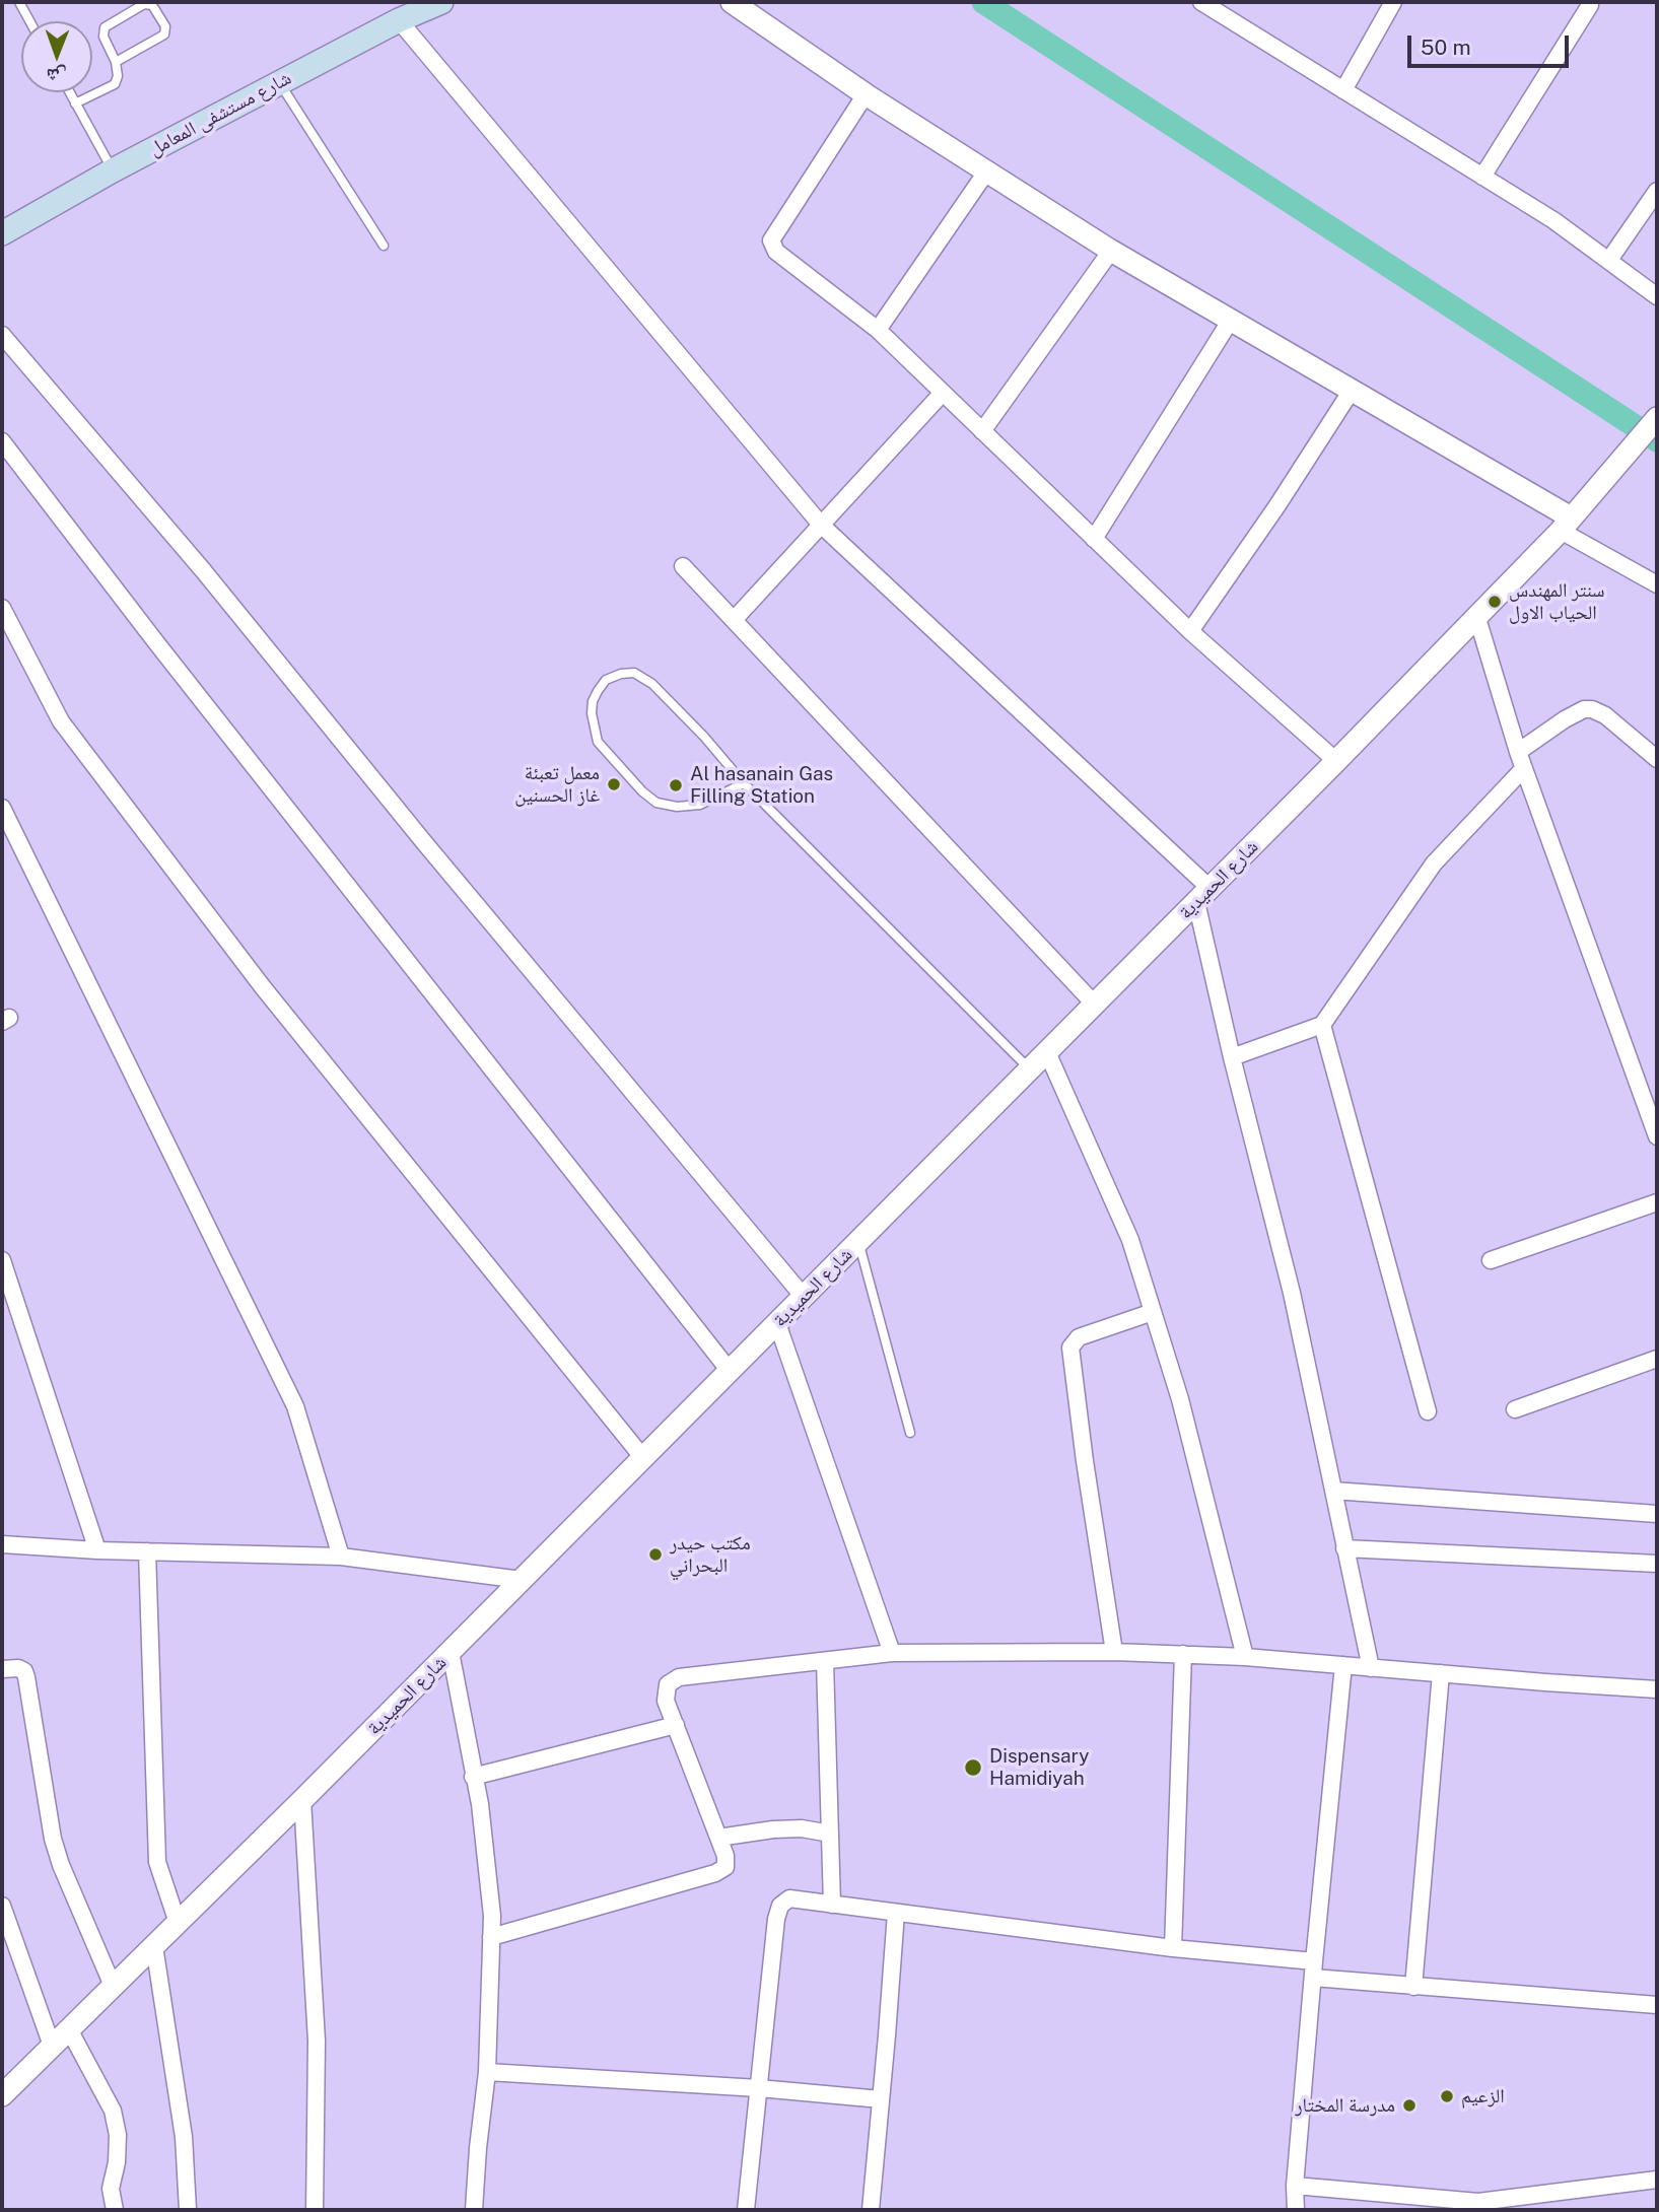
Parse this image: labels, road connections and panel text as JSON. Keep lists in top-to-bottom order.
{
  "streets": {
    "main road": ["شارع مستشفى المعامل"],
    "street": ["شارع الحميدية"]
  },
  "places": [
    "سنتر المهندس الحياب الاول",
    "معمل تعبئة غاز الحسنين",
    "Al hasanain Gas Filling Station",
    "مكتب حيدر البحراني",
    "Dispensary Hamidiyah",
    "الزعيم",
    "مدرسة المختار"
  ],
  "scale_bar": "50 m",
  "north": "bottom"
}
